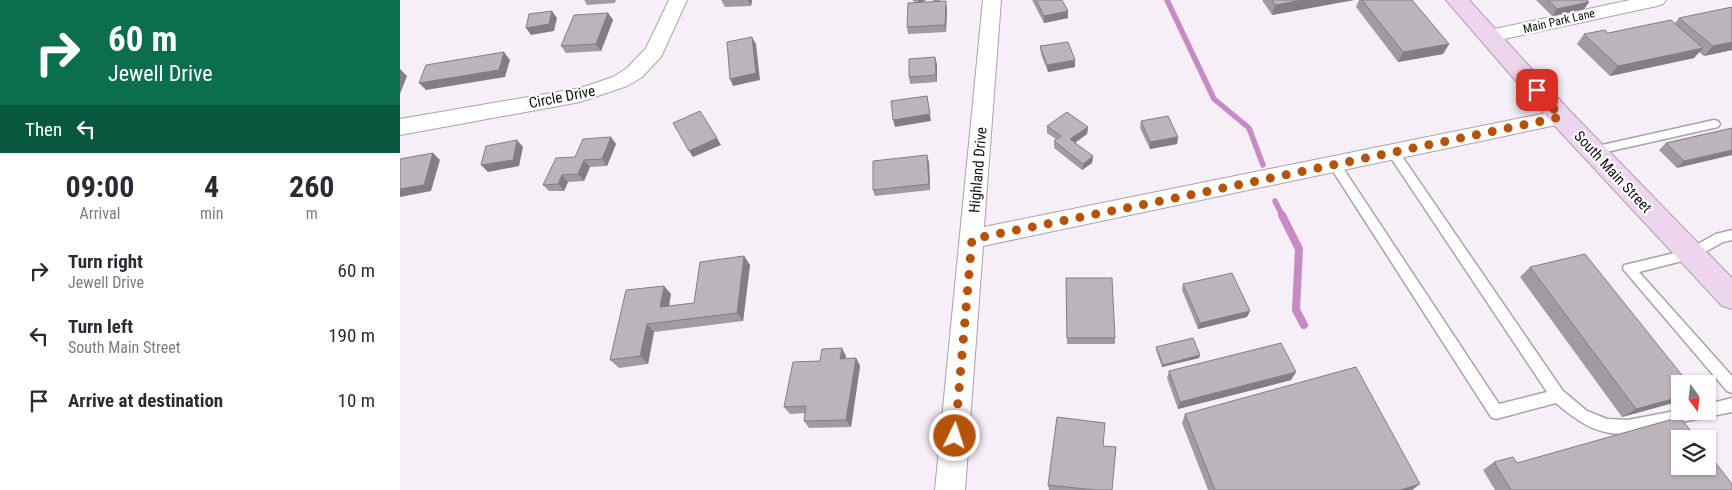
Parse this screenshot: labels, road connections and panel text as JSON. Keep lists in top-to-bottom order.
{
  "streets": {
    "main road": ["South Main Street"],
    "street": ["Main Park Lane", "Circle Drive", "Highland Drive"]
  },
  "crossings": [
    ["Main Park Lane", "South Main Street"]
  ],
  "north": "bottom",
  "page": {
    "turn": ["60 m", "Jewell Drive"],
    "then": "Then",
    "eta": [
      "09:00",
      "Arrival",
      "4",
      "min",
      "260",
      "m"
    ],
    "list": [
      {
        "name": "Turn right",
        "note": "Jewell Drive",
        "value": "60 m"
      },
      {
        "name": "Turn left",
        "note": "South Main Street",
        "value": "190 m"
      },
      {
        "name": "Arrive at destination",
        "value": "10 m"
      }
    ]
  }
}
